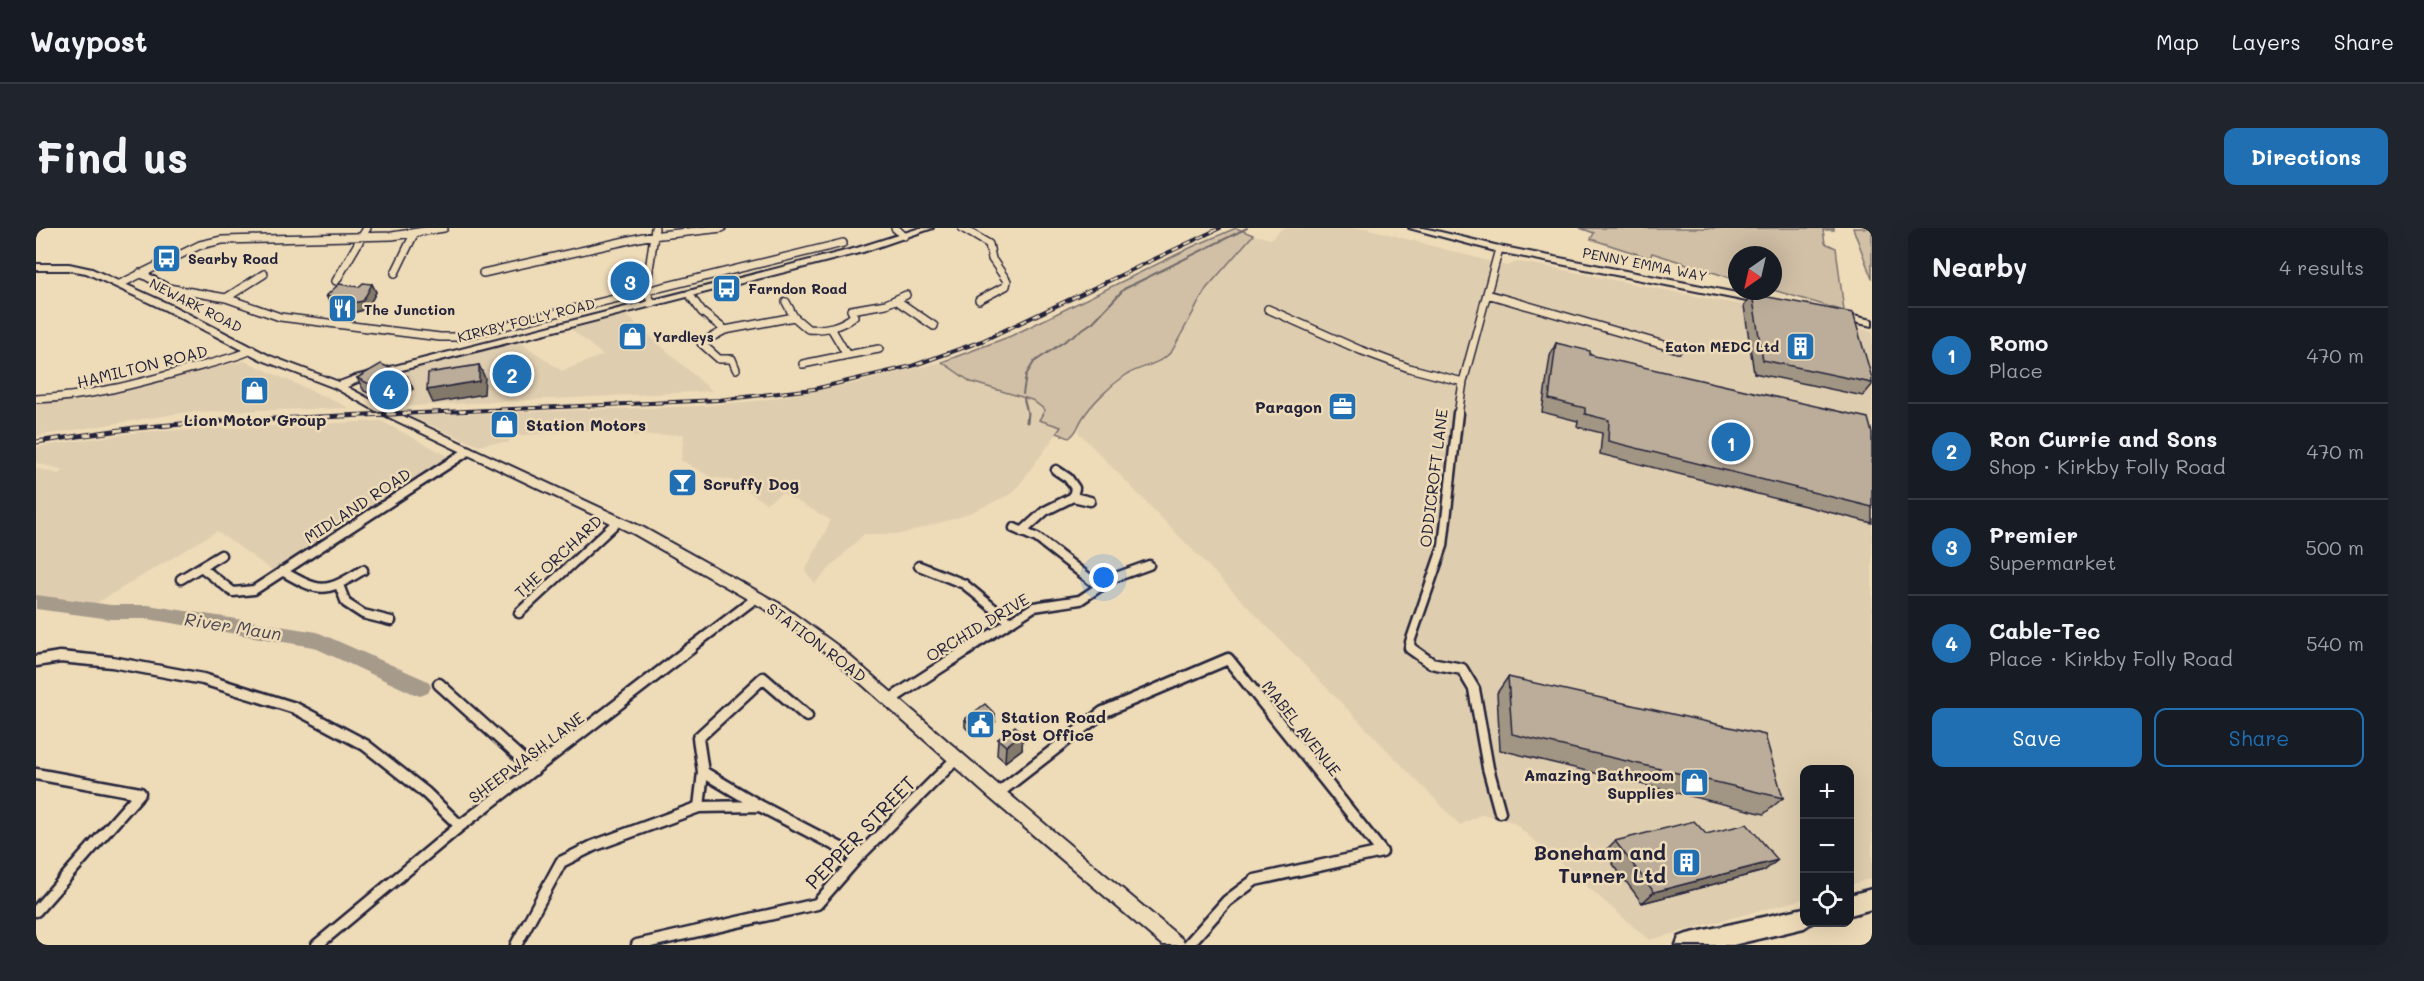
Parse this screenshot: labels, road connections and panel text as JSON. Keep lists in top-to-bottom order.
{
  "streets": {
    "main road": [
      "PENNY EMMA WAY",
      "NEWARK ROAD",
      "KIRKBY FOLLY ROAD",
      "STATION ROAD"
    ],
    "street": [
      "HAMILTON ROAD",
      "ODDICROFT LANE",
      "MIDLAND ROAD",
      "THE ORCHARD",
      "ORCHID DRIVE",
      "MABEL AVENUE",
      "SHEEPWASH LANE",
      "PEPPER STREET"
    ]
  },
  "crossings": [
    ["PENNY EMMA WAY", "ODDICROFT LANE"],
    ["NEWARK ROAD", "KIRKBY FOLLY ROAD"],
    ["NEWARK ROAD", "HAMILTON ROAD"],
    ["NEWARK ROAD", "STATION ROAD"],
    ["KIRKBY FOLLY ROAD", "STATION ROAD"],
    ["MIDLAND ROAD", "STATION ROAD"],
    ["THE ORCHARD", "STATION ROAD"],
    ["ORCHID DRIVE", "STATION ROAD"],
    ["STATION ROAD", "MABEL AVENUE"],
    ["STATION ROAD", "SHEEPWASH LANE"],
    ["STATION ROAD", "PEPPER STREET"]
  ],
  "water": ["River Maun"],
  "places": {
    "bus stop": ["Searby Road", "Farndon Road"],
    "restaurant": ["The Junction"],
    "shop": [
      "Yardleys",
      "Lion Motor Group",
      "Station Motors",
      "Amazing Bathroom Supplies"
    ],
    "building": ["Eaton MEDC Ltd", "Boneham and Turner Ltd"],
    "office": ["Paragon"],
    "bar": ["Scruffy Dog"],
    "public building": ["Station Road Post Office"]
  },
  "north": "bottom left",
  "page": {
    "header": "Waypost",
    "nav": ["Map", "Layers", "Share"],
    "buttons": [
      "Directions",
      ["Save", "Share"]
    ],
    "title": "Find us",
    "heading": ["Nearby", "4 results"],
    "pins": [
      "3",
      "2",
      "4",
      "1"
    ],
    "list": [
      {
        "mark": "1",
        "name": "Romo",
        "note": "Place",
        "value": "470 m"
      },
      {
        "mark": "2",
        "name": "Ron Currie and Sons",
        "note": "Shop · Kirkby Folly Road",
        "value": "470 m"
      },
      {
        "mark": "3",
        "name": "Premier",
        "note": "Supermarket",
        "value": "500 m"
      },
      {
        "mark": "4",
        "name": "Cable-Tec",
        "note": "Place · Kirkby Folly Road",
        "value": "540 m"
      }
    ],
    "map_buttons": ["+", "−"]
  }
}
